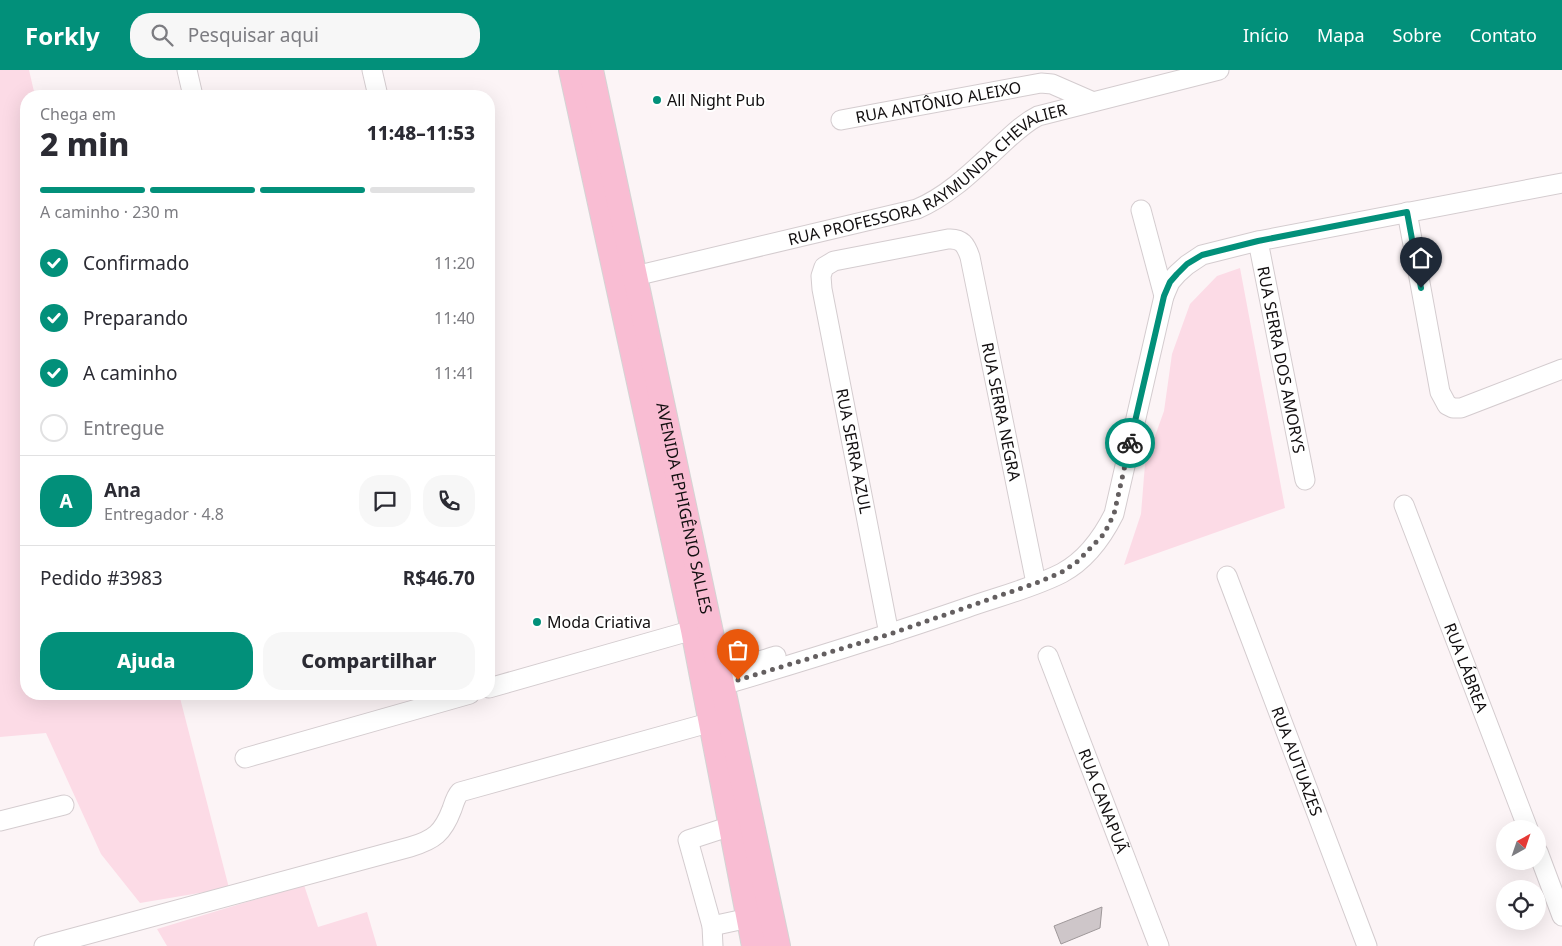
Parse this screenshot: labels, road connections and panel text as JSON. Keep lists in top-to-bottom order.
{
  "streets": {
    "main road": ["AVENIDA EPHIGÊNIO SALLES"],
    "street": [
      "RUA ANTÔNIO ALEIXO",
      "RUA PROFESSORA RAYMUNDA CHEVALIER",
      "RUA SERRA DOS AMORYS",
      "RUA SERRA NEGRA",
      "RUA SERRA AZUL",
      "RUA LÁBREA",
      "RUA AUTUAZES",
      "RUA CANAPUÃ"
    ]
  },
  "crossings": [
    ["RUA ANTÔNIO ALEIXO", "RUA PROFESSORA RAYMUNDA CHEVALIER"],
    ["RUA PROFESSORA RAYMUNDA CHEVALIER", "AVENIDA EPHIGÊNIO SALLES"],
    ["RUA SERRA NEGRA", "RUA SERRA AZUL"]
  ],
  "places": ["All Night Pub", "Moda Criativa"],
  "north": "top right",
  "page": {
    "header": "Forkly",
    "search": "Pesquisar aqui",
    "nav": [
      "Início",
      "Mapa",
      "Sobre",
      "Contato"
    ],
    "heading": ["2 min", "Chega em", "11:48–11:53"],
    "panel": [
      "Ana",
      "Entregador · 4.8",
      "Pedido #3983",
      "R$46.70"
    ],
    "bar": "A caminho · 230 m",
    "list": [
      ["Confirmado", "11:20"],
      ["Preparando", "11:40"],
      ["A caminho", "11:41"],
      "Entregue"
    ],
    "round": "A",
    "buttons": ["Ajuda", "Compartilhar"]
  }
}
